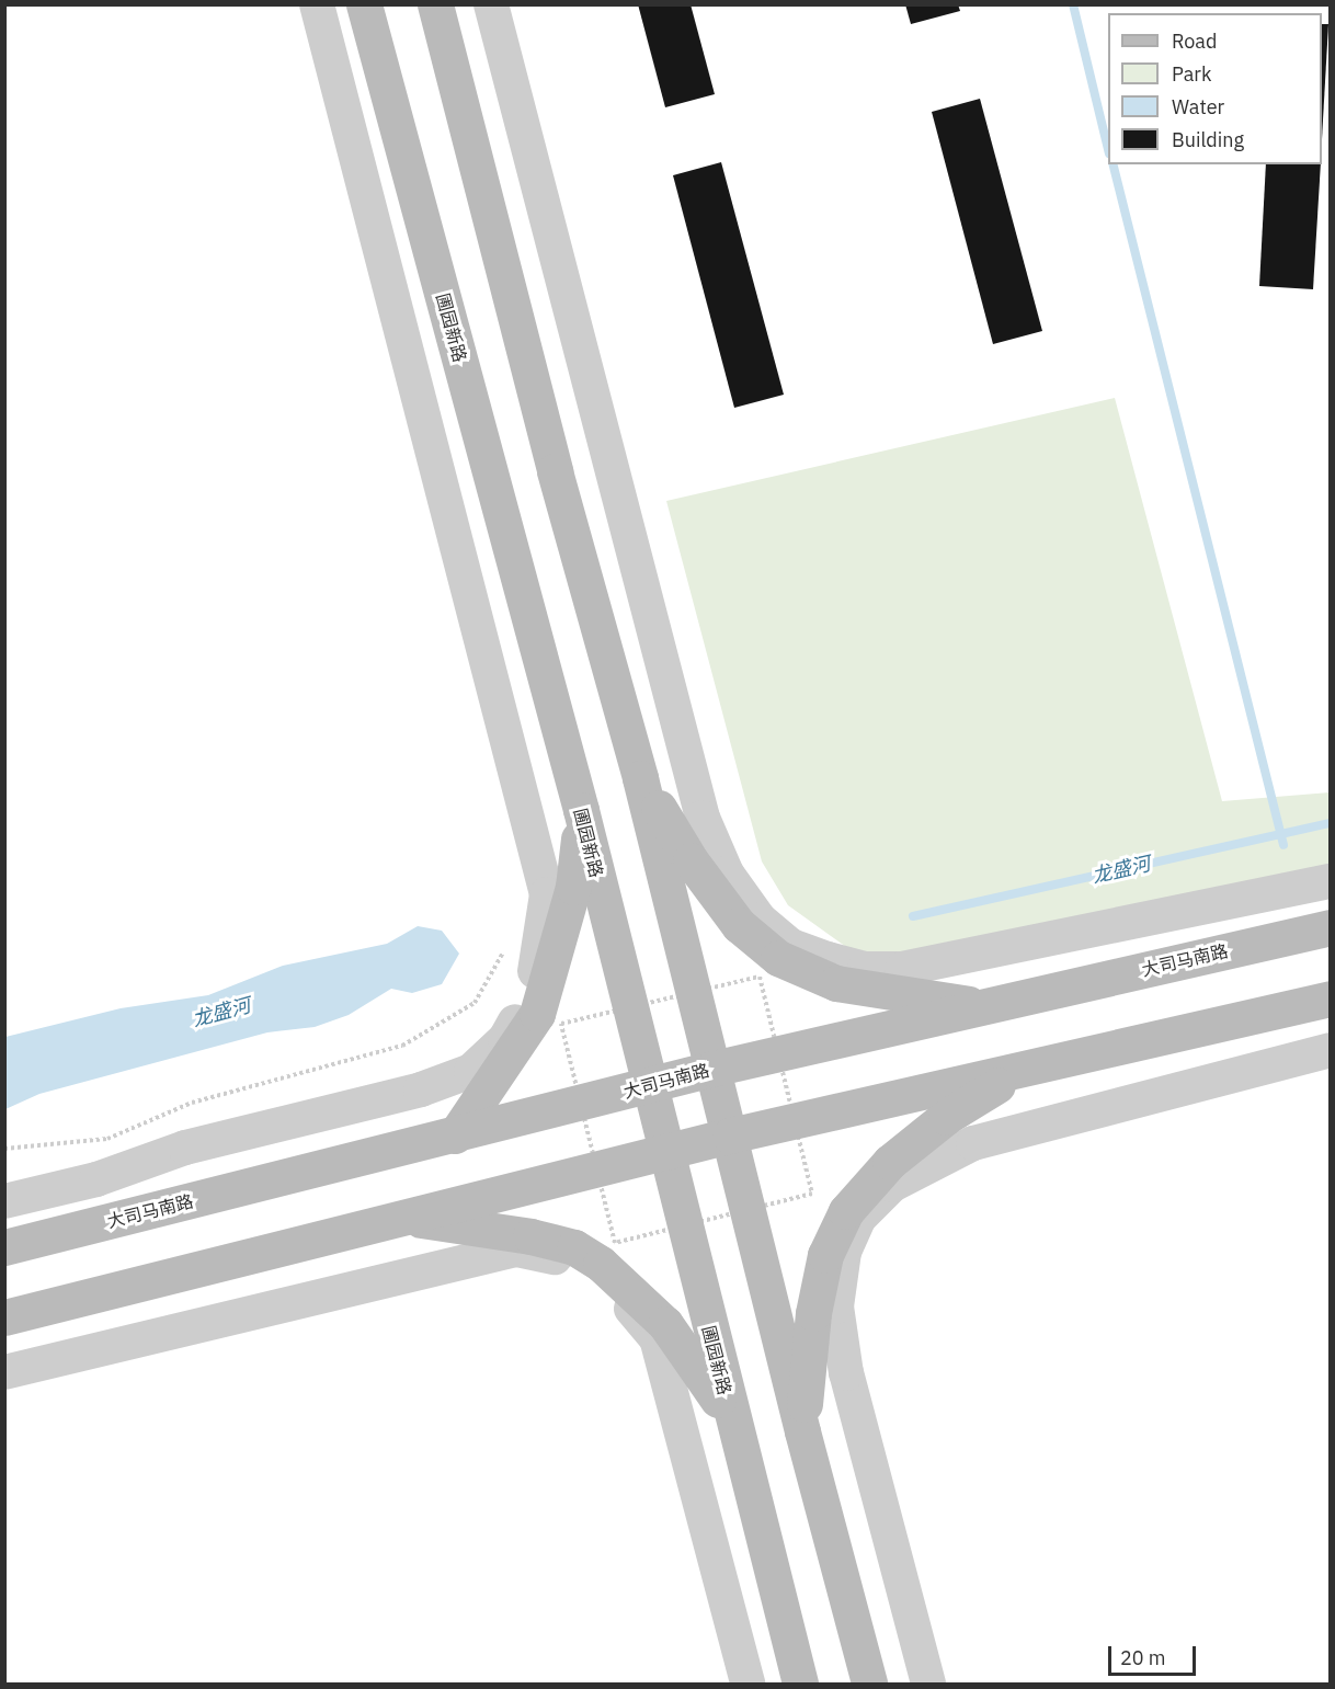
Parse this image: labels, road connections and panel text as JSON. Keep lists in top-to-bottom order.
{
  "streets": {
    "street": ["圃园新路", "大司马南路"]
  },
  "crossings": [
    ["圃园新路", "大司马南路"]
  ],
  "water": ["龙盛河"],
  "legend": [
    "Road",
    "Park",
    "Water",
    "Building"
  ],
  "scale_bar": "20 m"
}
